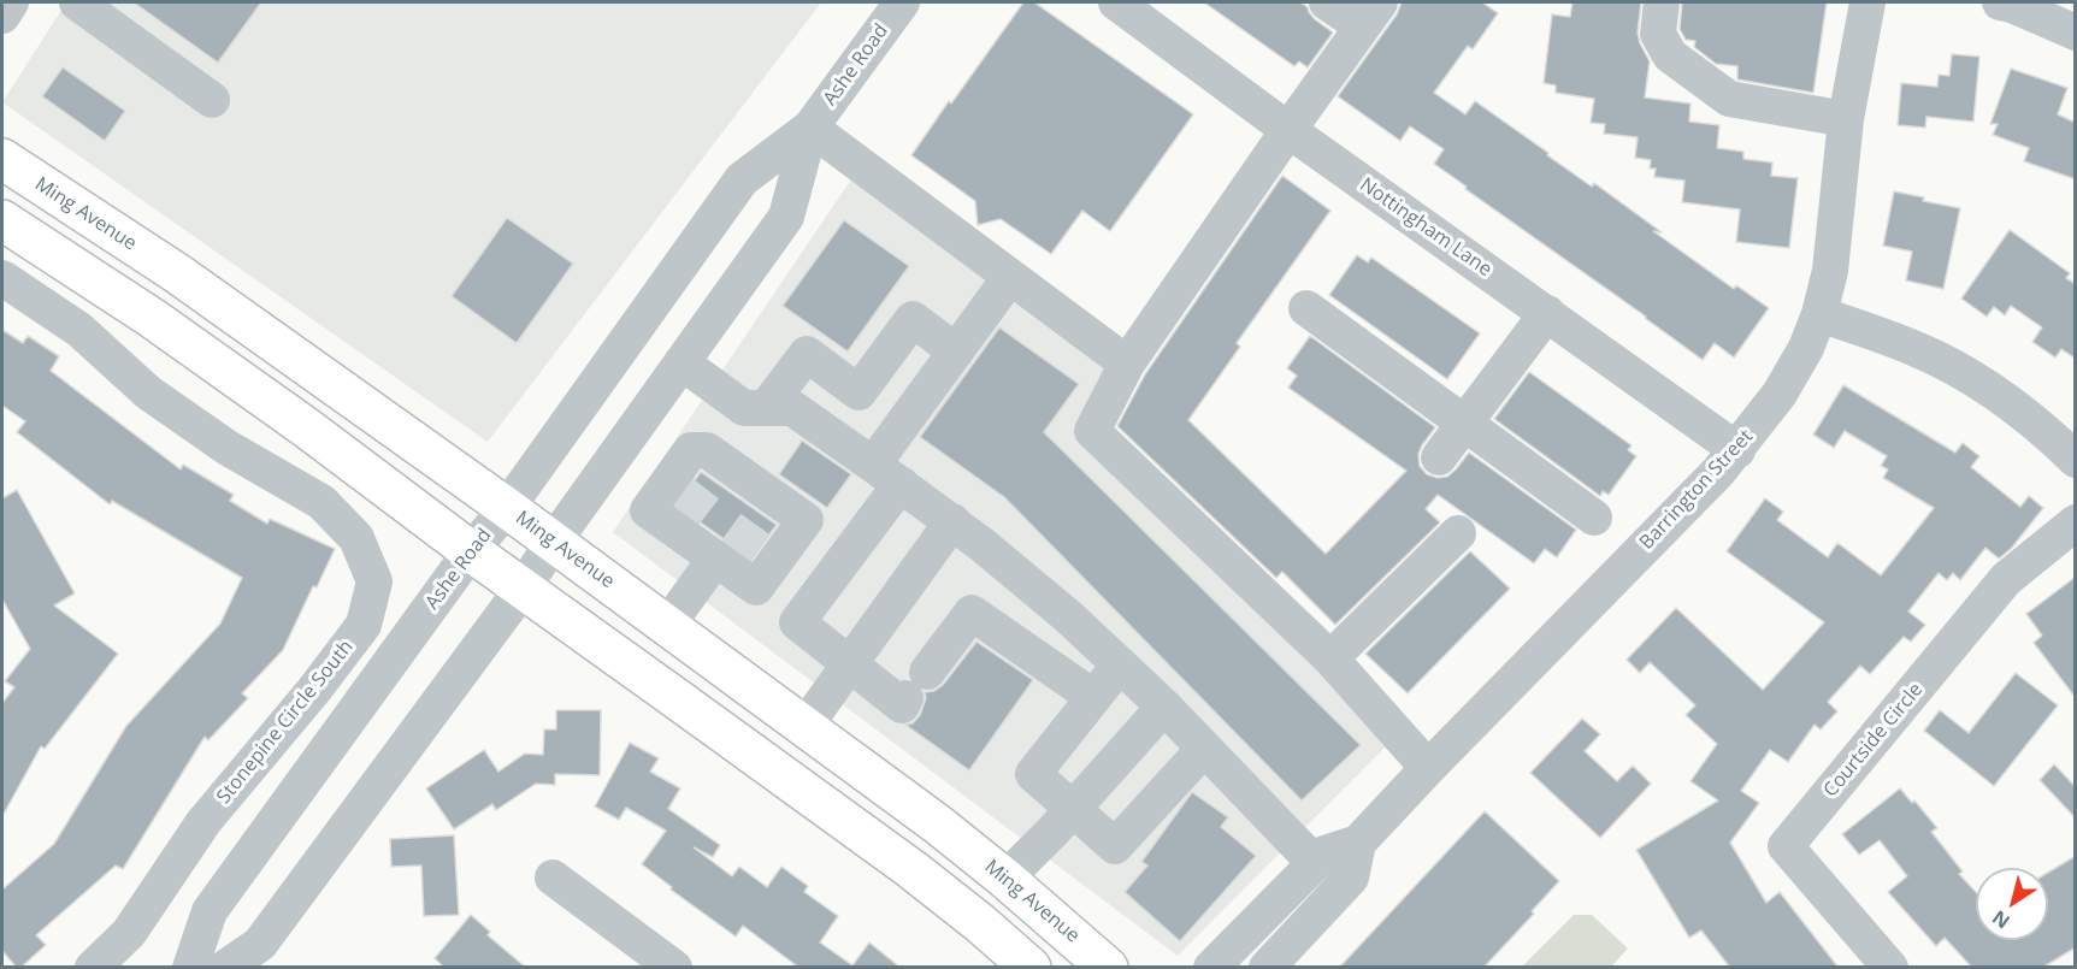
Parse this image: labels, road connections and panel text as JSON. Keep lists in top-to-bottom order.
{
  "streets": {
    "main road": ["Ming Avenue"],
    "street": [
      "Ashe Road",
      "Nottingham Lane",
      "Barrington Street",
      "Stonepine Circle South",
      "Courtside Circle"
    ]
  },
  "crossings": [
    ["Ashe Road", "Ming Avenue"],
    ["Nottingham Lane", "Barrington Street"]
  ],
  "north": "bottom left"
}
